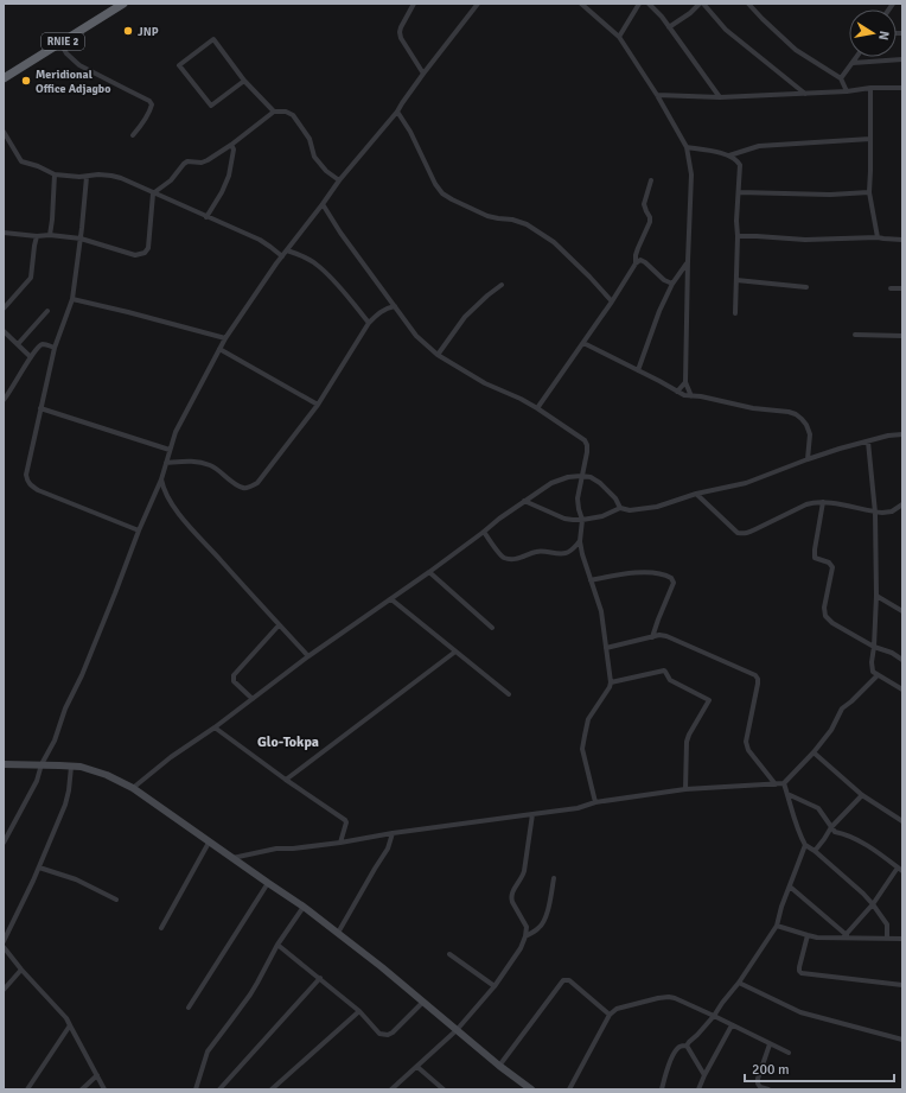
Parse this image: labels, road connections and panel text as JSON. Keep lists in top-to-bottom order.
{
  "streets": {
    "highway": ["RNIE 2"]
  },
  "districts": ["Glo-Tokpa"],
  "places": ["JNP", "Meridional Office Adjagbo"],
  "scale_bar": "200 m",
  "north": "right"
}
